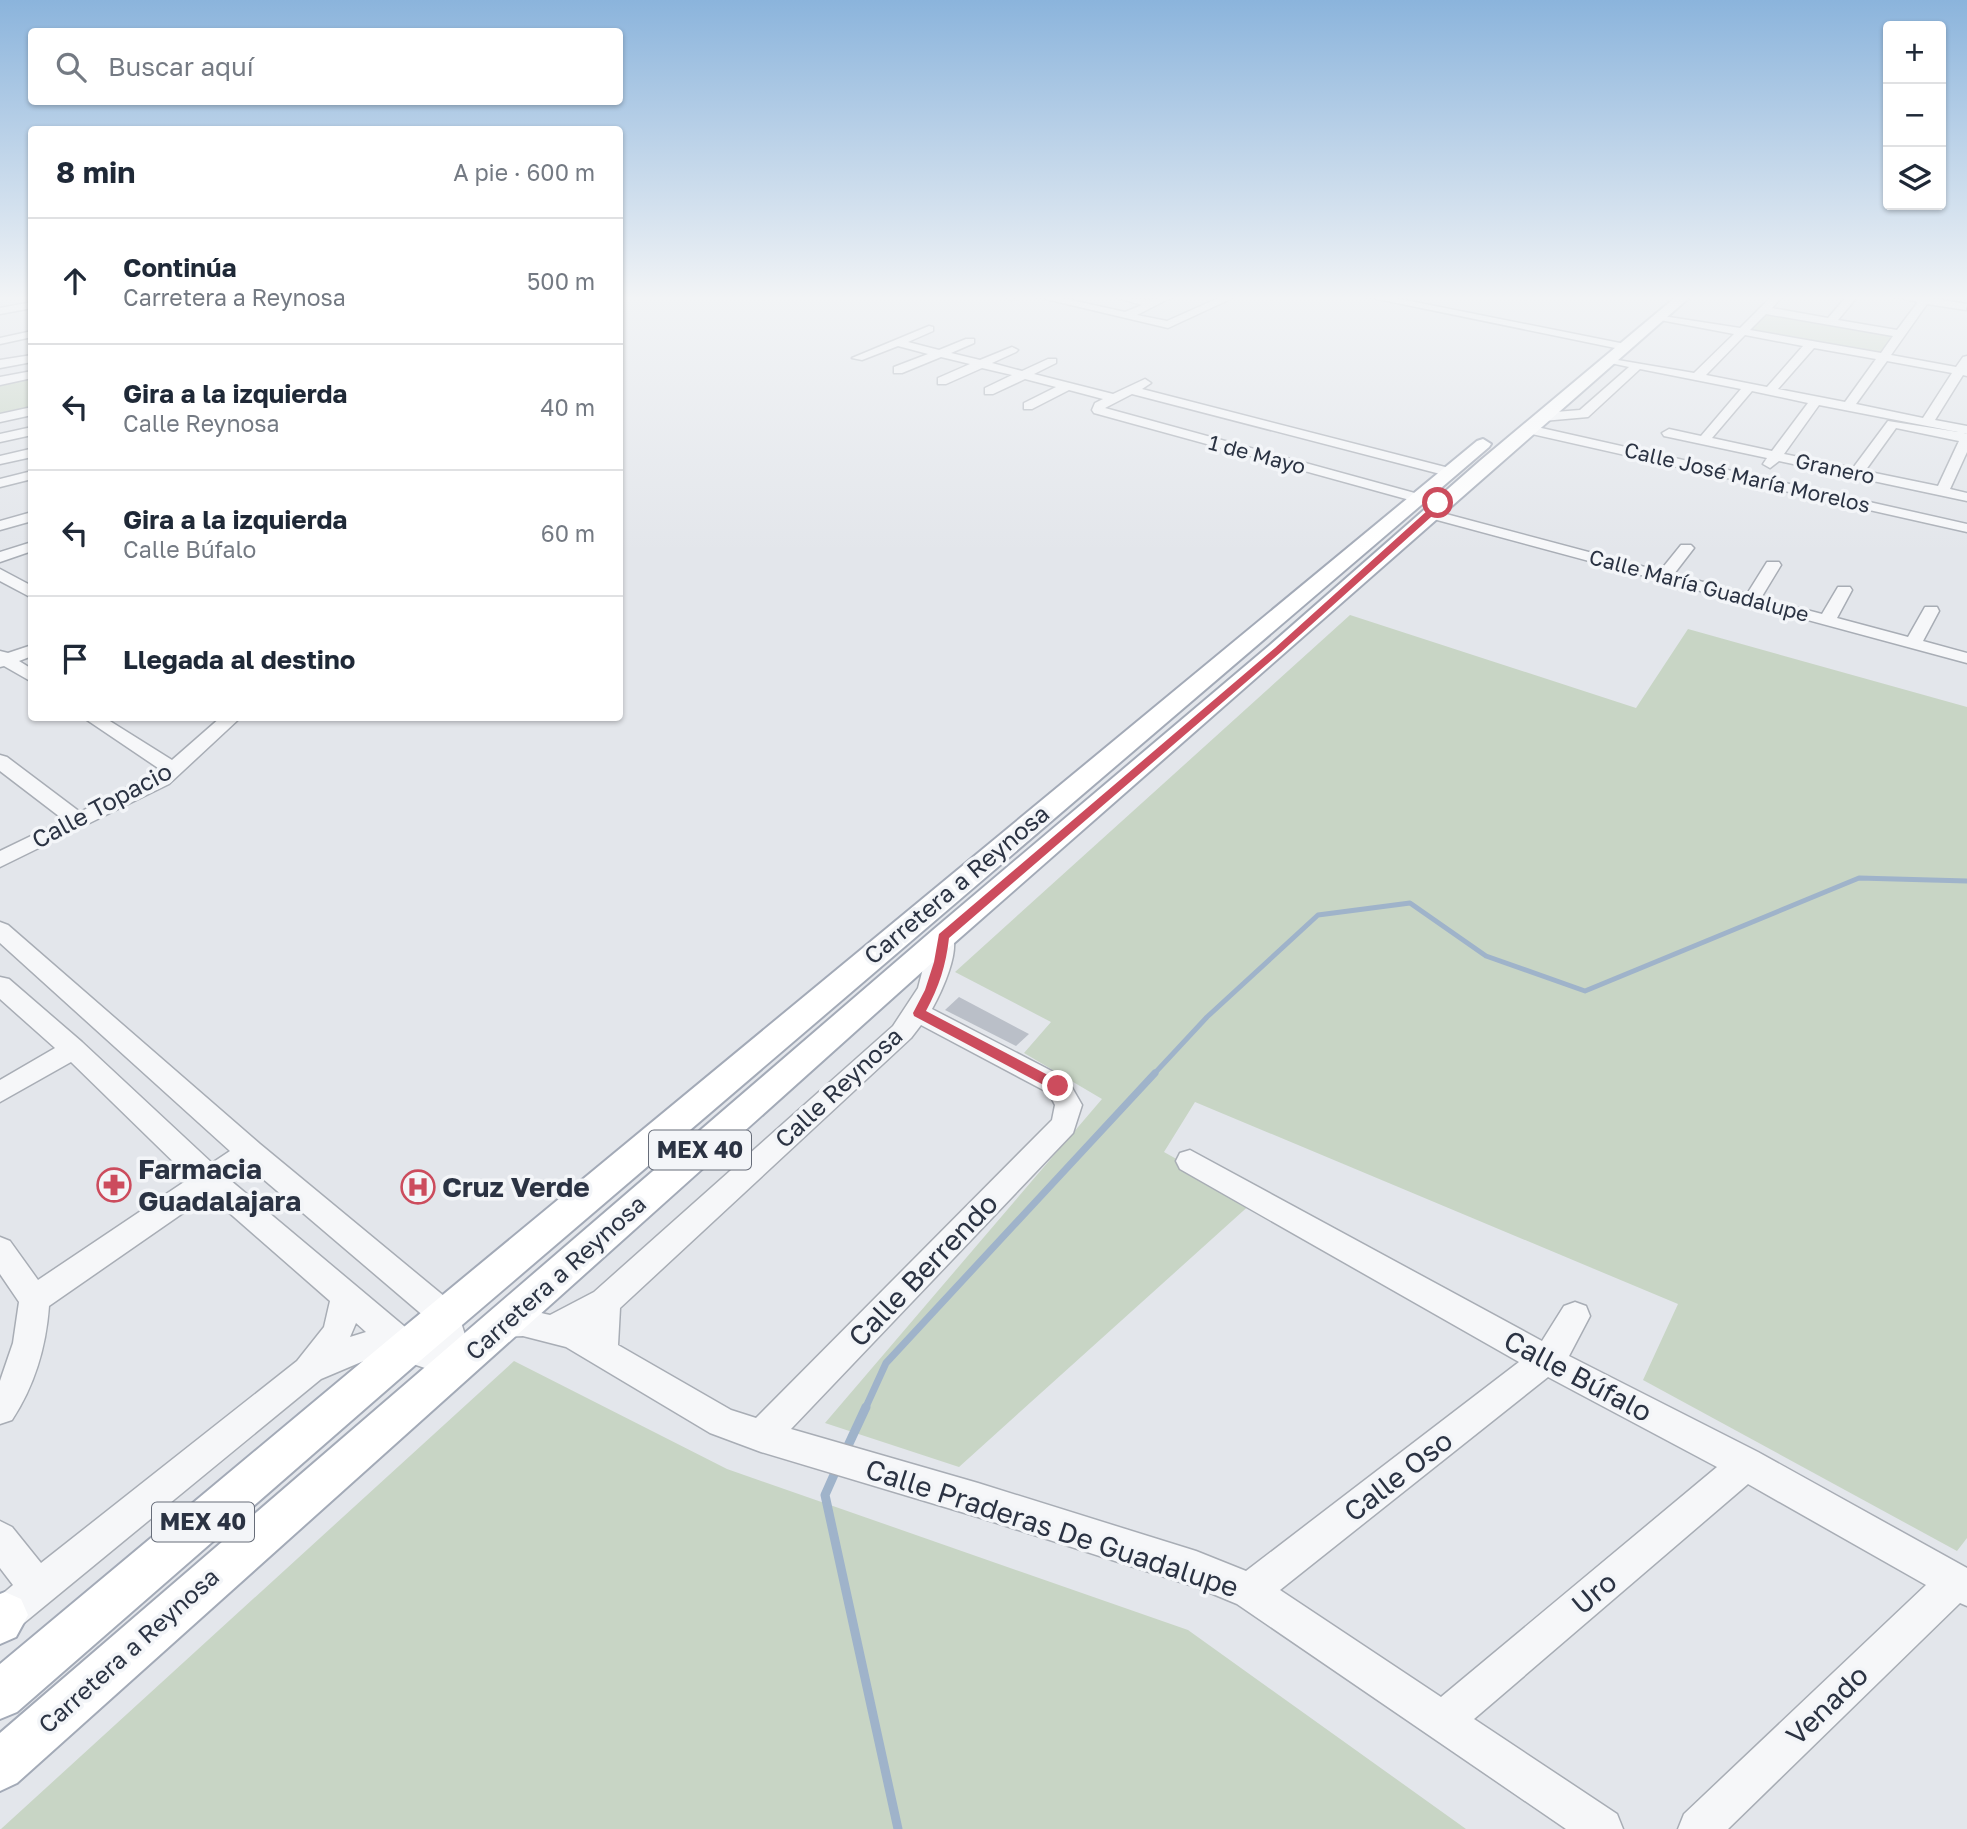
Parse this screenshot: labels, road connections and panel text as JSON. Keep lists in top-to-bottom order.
{
  "streets": {
    "main road": ["Carretera a Reynosa", "MEX 40"],
    "street": [
      "1 de Mayo",
      "Granero",
      "Calle José María Morelos",
      "Calle María Guadalupe",
      "Calle Topacio",
      "Calle Reynosa",
      "Calle Berrendo",
      "Calle Búfalo",
      "Calle Oso",
      "Calle Praderas De Guadalupe",
      "Uro",
      "Venado"
    ]
  },
  "crossings": [
    ["1 de Mayo", "Calle María Guadalupe"],
    ["1 de Mayo", "Carretera a Reynosa"],
    ["Calle José María Morelos", "Carretera a Reynosa"],
    ["Calle María Guadalupe", "Carretera a Reynosa"],
    ["Carretera a Reynosa", "Calle Reynosa"],
    ["Carretera a Reynosa", "Calle Praderas De Guadalupe"],
    ["Calle Reynosa", "Calle Berrendo"],
    ["Calle Reynosa", "Calle Praderas De Guadalupe"],
    ["Calle Berrendo", "Calle Praderas De Guadalupe"],
    ["Calle Búfalo", "Calle Oso"],
    ["Calle Búfalo", "Uro"],
    ["Calle Búfalo", "Venado"],
    ["Calle Oso", "Calle Praderas De Guadalupe"],
    ["Calle Praderas De Guadalupe", "Uro"]
  ],
  "places": {
    "pharmacy": ["Farmacia Guadalajara"],
    "hospital": ["Cruz Verde"]
  },
  "page": {
    "map_buttons": ["+", "−"],
    "search": "Buscar aquí",
    "heading": ["8 min", "A pie · 600 m"],
    "list": [
      ["Continúa", "Carretera a Reynosa", "500 m"],
      ["Gira a la izquierda", "Calle Reynosa", "40 m"],
      ["Gira a la izquierda", "Calle Búfalo", "60 m"],
      "Llegada al destino"
    ]
  }
}
